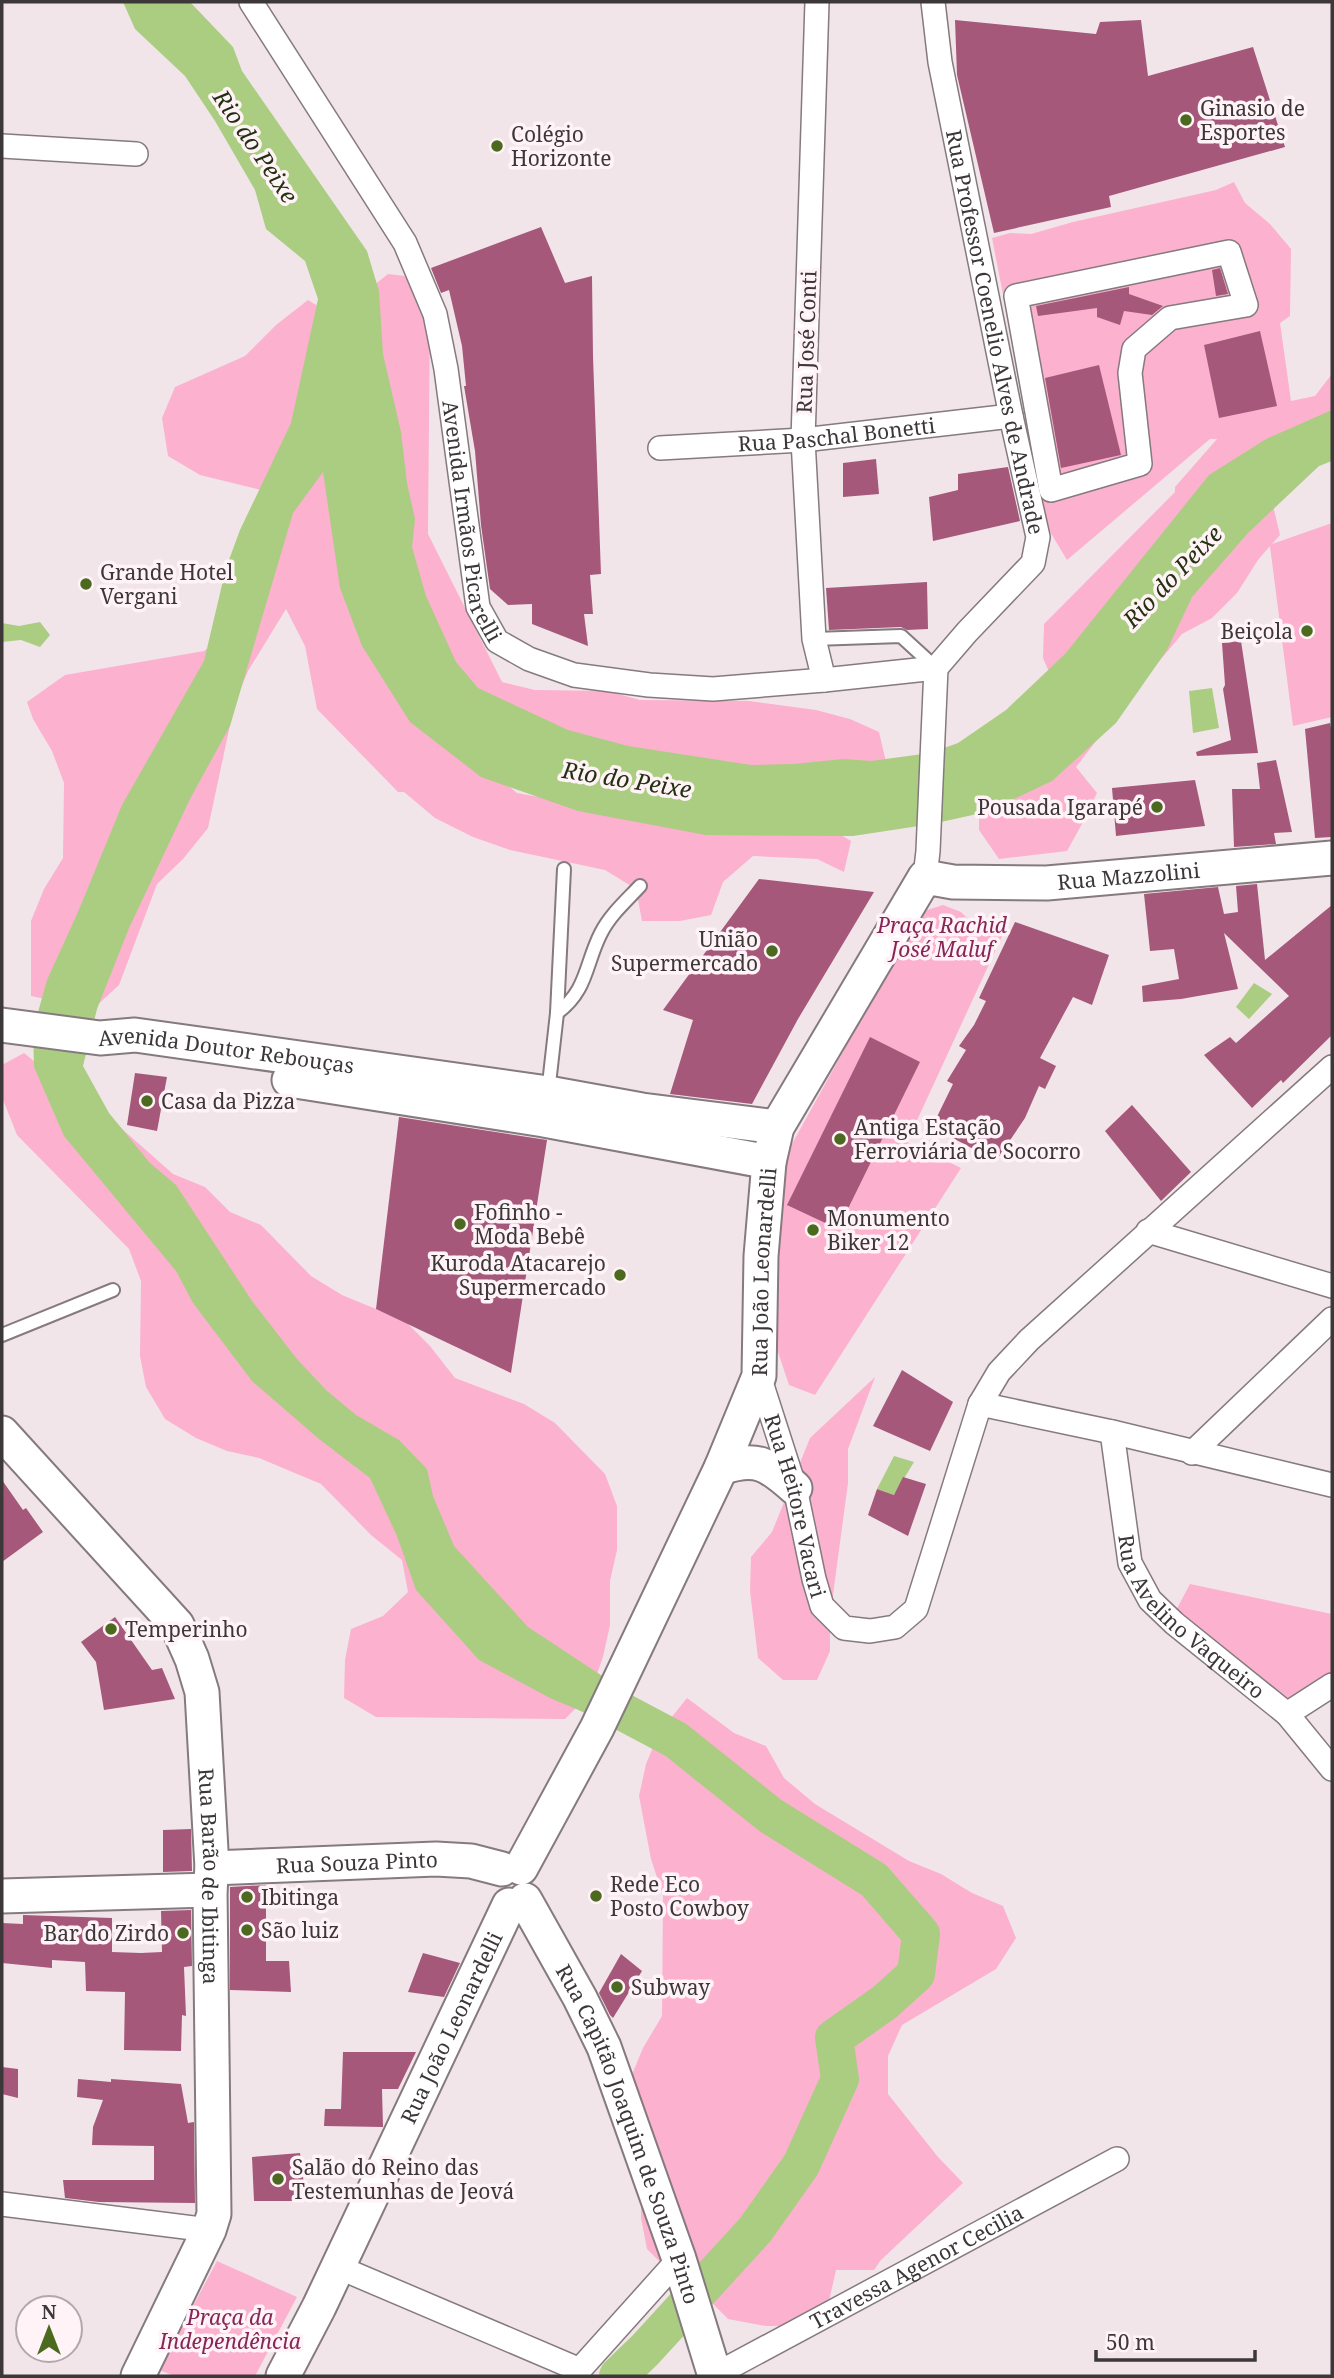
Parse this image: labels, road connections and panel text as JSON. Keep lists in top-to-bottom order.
{
  "streets": {
    "street": [
      "Rua Professor Coenelio Alves de Andrade",
      "Rua José Conti",
      "Rua Paschal Bonetti",
      "Avenida Irmãos Picarelli",
      "Rua Mazzolini",
      "Avenida Doutor Rebouças",
      "Rua João Leonardelli",
      "Rua Heitore Vacari",
      "Rua Avelino Vaqueiro",
      "Rua Souza Pinto",
      "Rua Barão de Ibitinga",
      "Rua Capitão Joaquim de Souza Pinto",
      "Travessa Agenor Cecilia"
    ]
  },
  "crossings": [
    ["Rua Professor Coenelio Alves de Andrade", "Rua Paschal Bonetti"],
    ["Rua Professor Coenelio Alves de Andrade", "Avenida Irmãos Picarelli"],
    ["Rua José Conti", "Rua Paschal Bonetti"],
    ["Rua José Conti", "Avenida Irmãos Picarelli"],
    ["Rua Mazzolini", "Rua João Leonardelli"],
    ["Avenida Doutor Rebouças", "Rua João Leonardelli"],
    ["Rua João Leonardelli", "Rua Heitore Vacari"],
    ["Rua João Leonardelli", "Rua Souza Pinto"],
    ["Rua João Leonardelli", "Rua Capitão Joaquim de Souza Pinto"],
    ["Rua Souza Pinto", "Rua Barão de Ibitinga"],
    ["Rua Capitão Joaquim de Souza Pinto", "Travessa Agenor Cecilia"]
  ],
  "water": ["Rio do Peixe"],
  "parks": ["Praça Rachid José Maluf", "Praça da Independência"],
  "places": [
    "Ginasio de Esportes",
    "Colégio Horizonte",
    "Grande Hotel Vergani",
    "Beiçola",
    "Pousada Igarapé",
    "União Supermercado",
    "Casa da Pizza",
    "Antiga Estação Ferroviária de Socorro",
    "Fofinho - Moda Bebê",
    "Monumento Biker 12",
    "Kuroda Atacarejo Supermercado",
    "Temperinho",
    "Rede Eco Posto Cowboy",
    "Ibitinga",
    "São luiz",
    "Bar do Zirdo",
    "Subway",
    "Salão do Reino das Testemunhas de Jeová"
  ],
  "scale_bar": "50 m",
  "north": "top"
}
